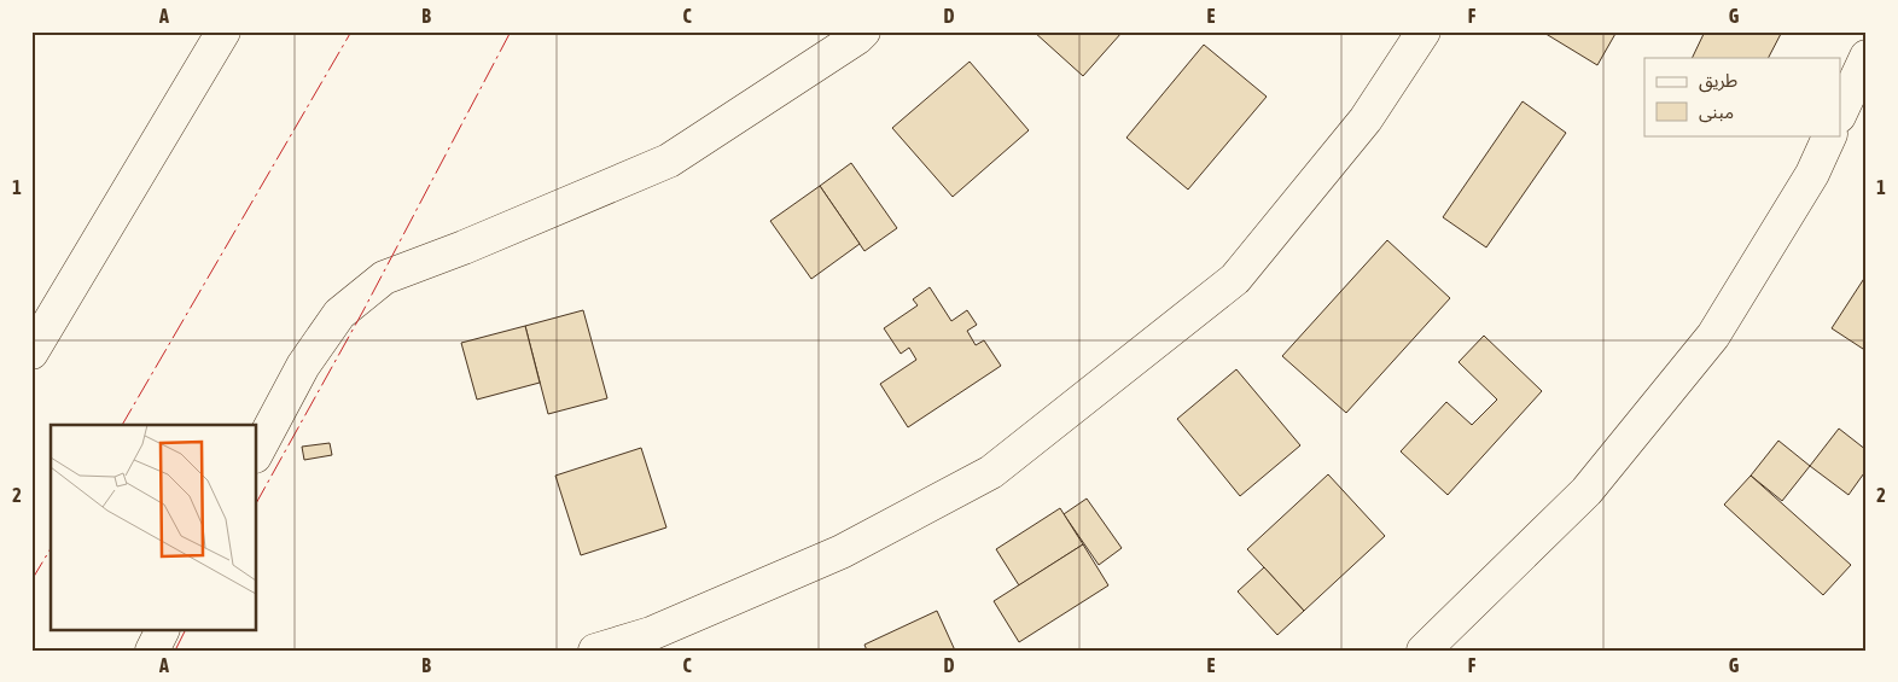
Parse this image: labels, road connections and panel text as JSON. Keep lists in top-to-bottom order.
{
  "legend": ["طريق", "مبنى"],
  "grid": {
    "columns": [
      "A",
      "B",
      "C",
      "D",
      "E",
      "F",
      "G"
    ],
    "rows": ["1", "2"]
  }
}
